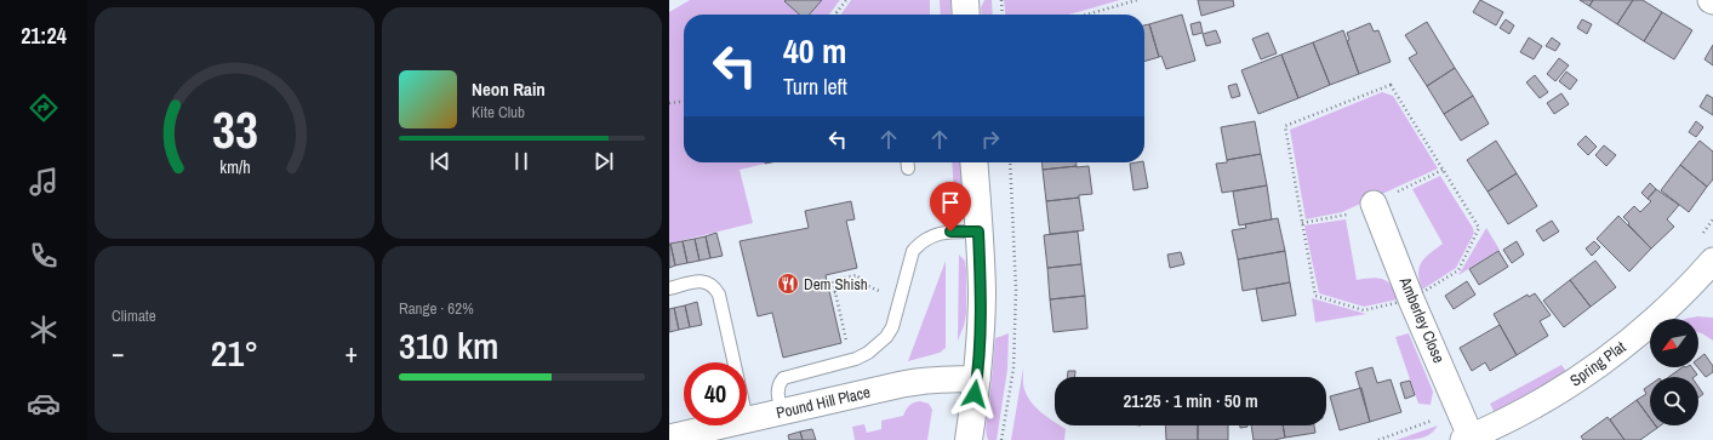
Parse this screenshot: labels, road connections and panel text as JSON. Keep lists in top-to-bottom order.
{
  "streets": {
    "street": ["Amberley Close", "Spring Plat", "Pound Hill Place"]
  },
  "crossings": [
    ["Amberley Close", "Spring Plat"]
  ],
  "places": {
    "restaurant": ["Dem Shish"]
  },
  "north": "bottom left",
  "page": {
    "tabs": "21:24",
    "turn": ["40 m", "Turn left"],
    "song": ["Neon Rain", "Kite Club"],
    "tile": [
      "Climate",
      ["Range · 62%", "310 km"]
    ],
    "heat": ["−", "21°", "+"],
    "limit": "40",
    "trip": "21:25 · 1 min · 50 m",
    "gauge": ["33", "km/h"]
  }
}
